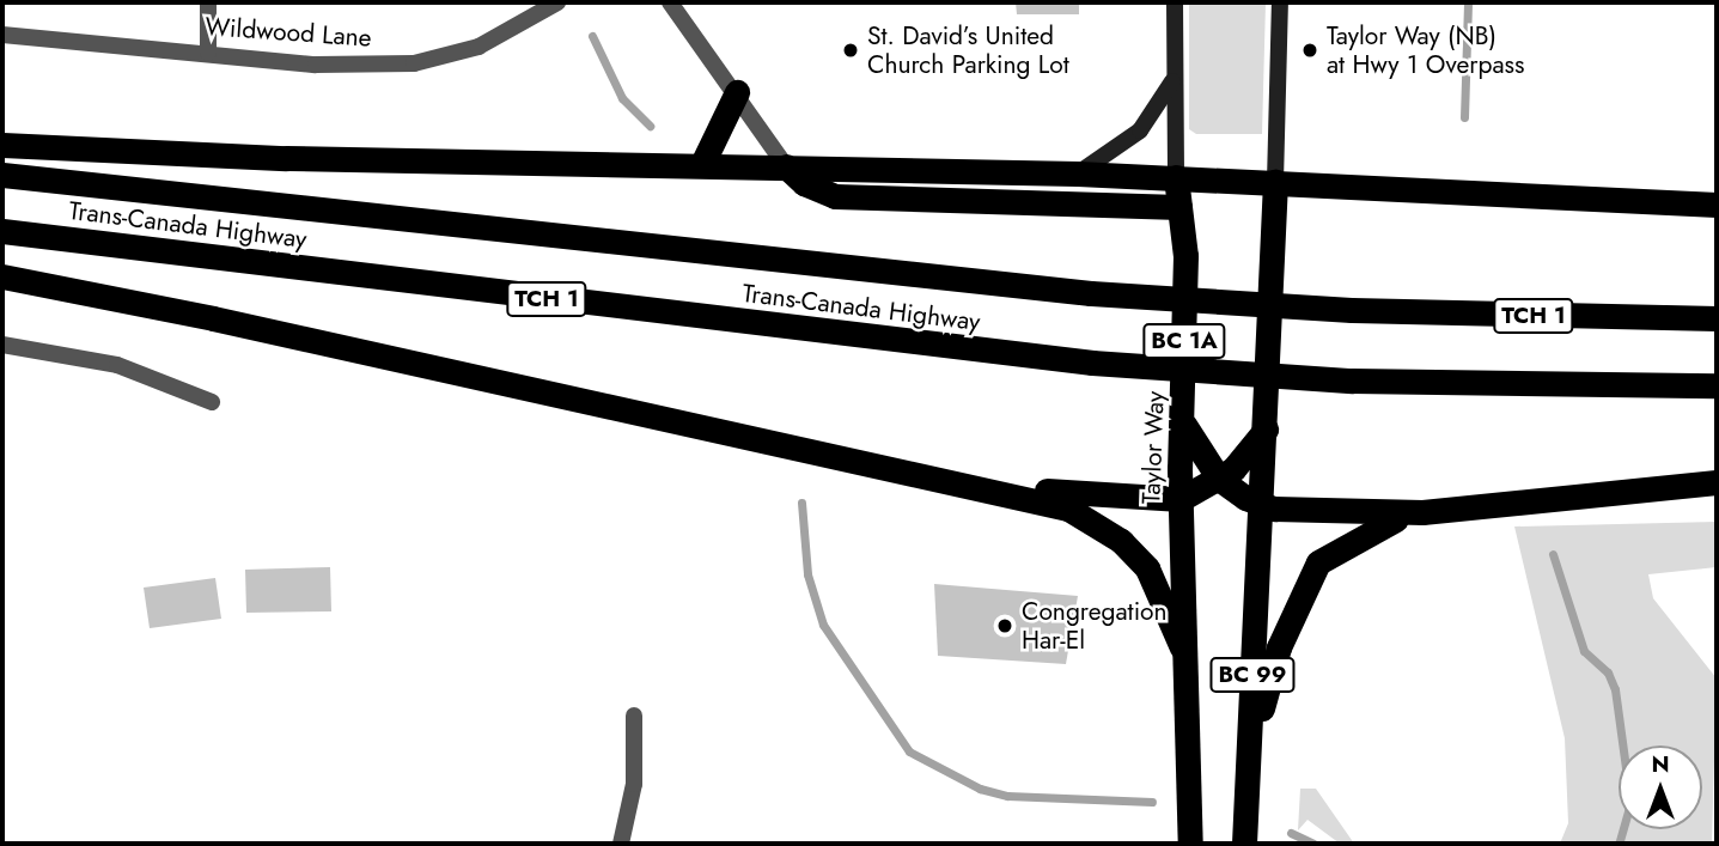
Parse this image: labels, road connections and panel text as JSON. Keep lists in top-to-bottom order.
{
  "streets": {
    "highway": [
      "Trans-Canada Highway",
      "TCH 1",
      "BC 1A",
      "Taylor Way",
      "BC 99"
    ],
    "street": ["Wildwood Lane"]
  },
  "places": ["St. David’s United Church Parking Lot", "Taylor Way (NB) at Hwy 1 Overpass", "Congregation Har-El"],
  "north": "top"
}
